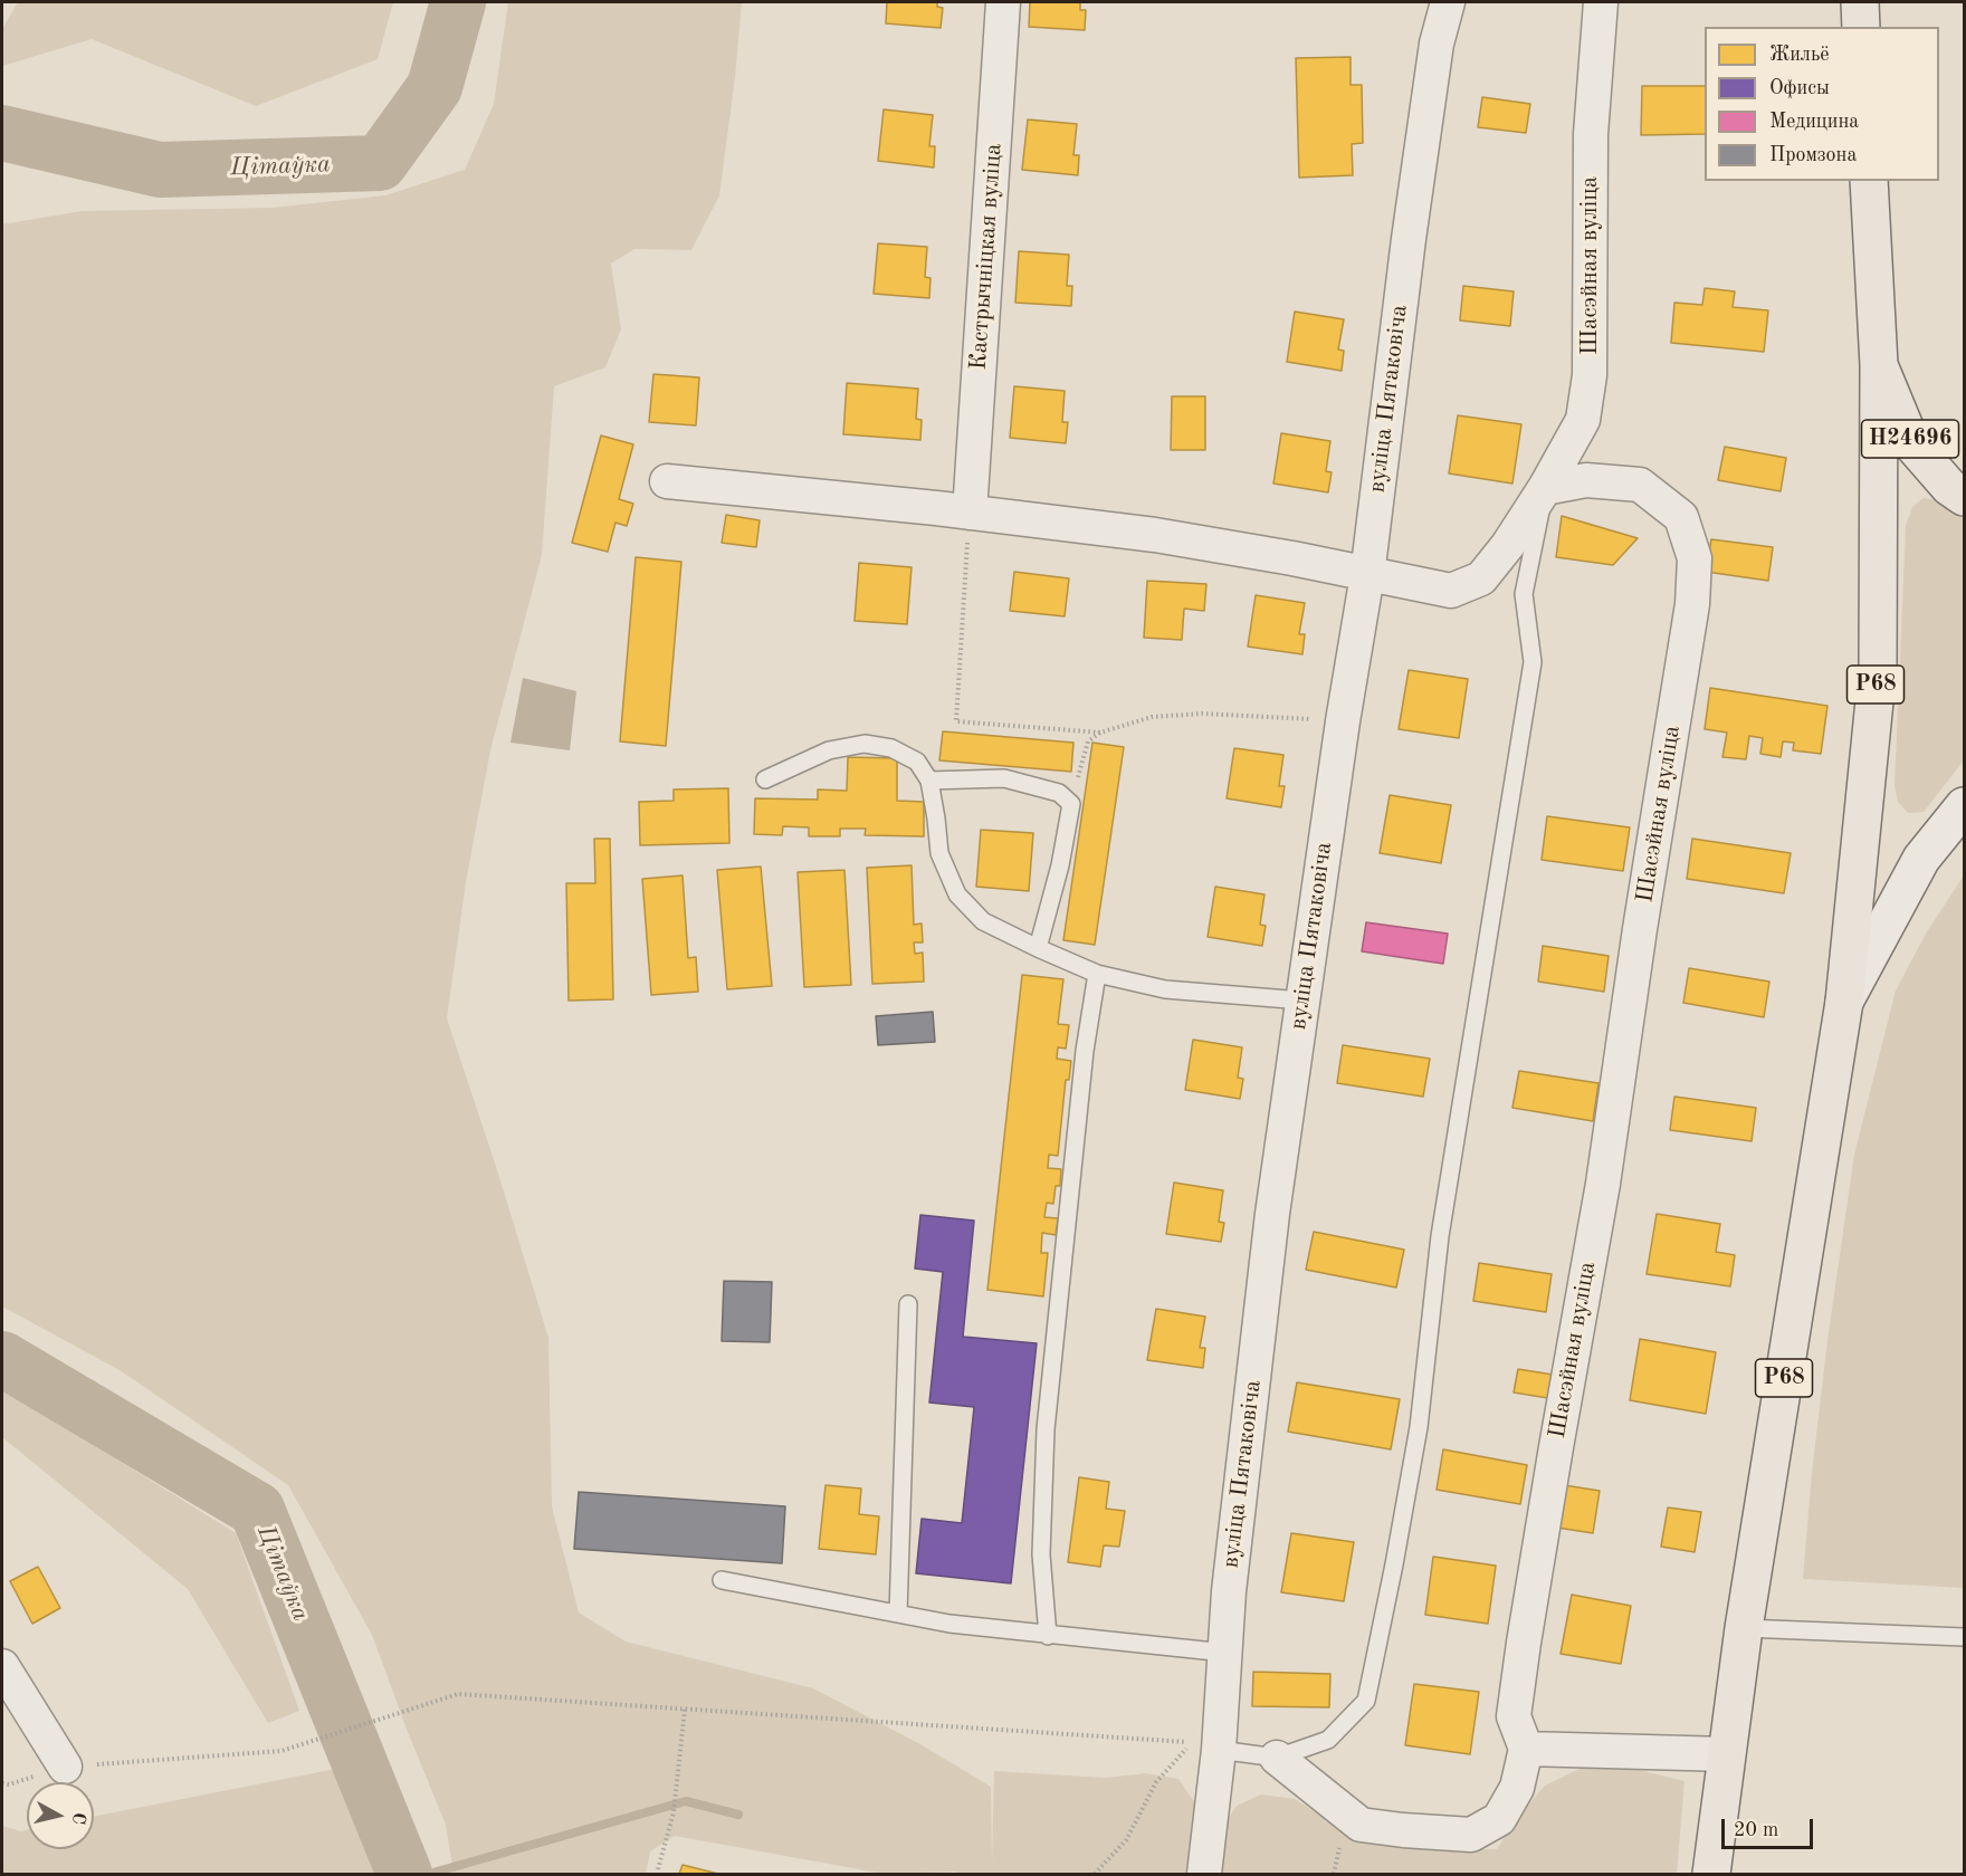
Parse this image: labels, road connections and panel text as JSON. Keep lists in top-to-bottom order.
{
  "streets": {
    "main road": ["Н24696", "Р68"],
    "street": ["Кастрычніцкая вуліца", "Шасэйная вуліца", "вуліца Пятаковіча"]
  },
  "crossings": [
    ["Н24696", "Р68"]
  ],
  "water": ["Цітаўка"],
  "legend": [
    "Жильё",
    "Офисы",
    "Медицина",
    "Промзона"
  ],
  "scale_bar": "20 m",
  "north": "right"
}
